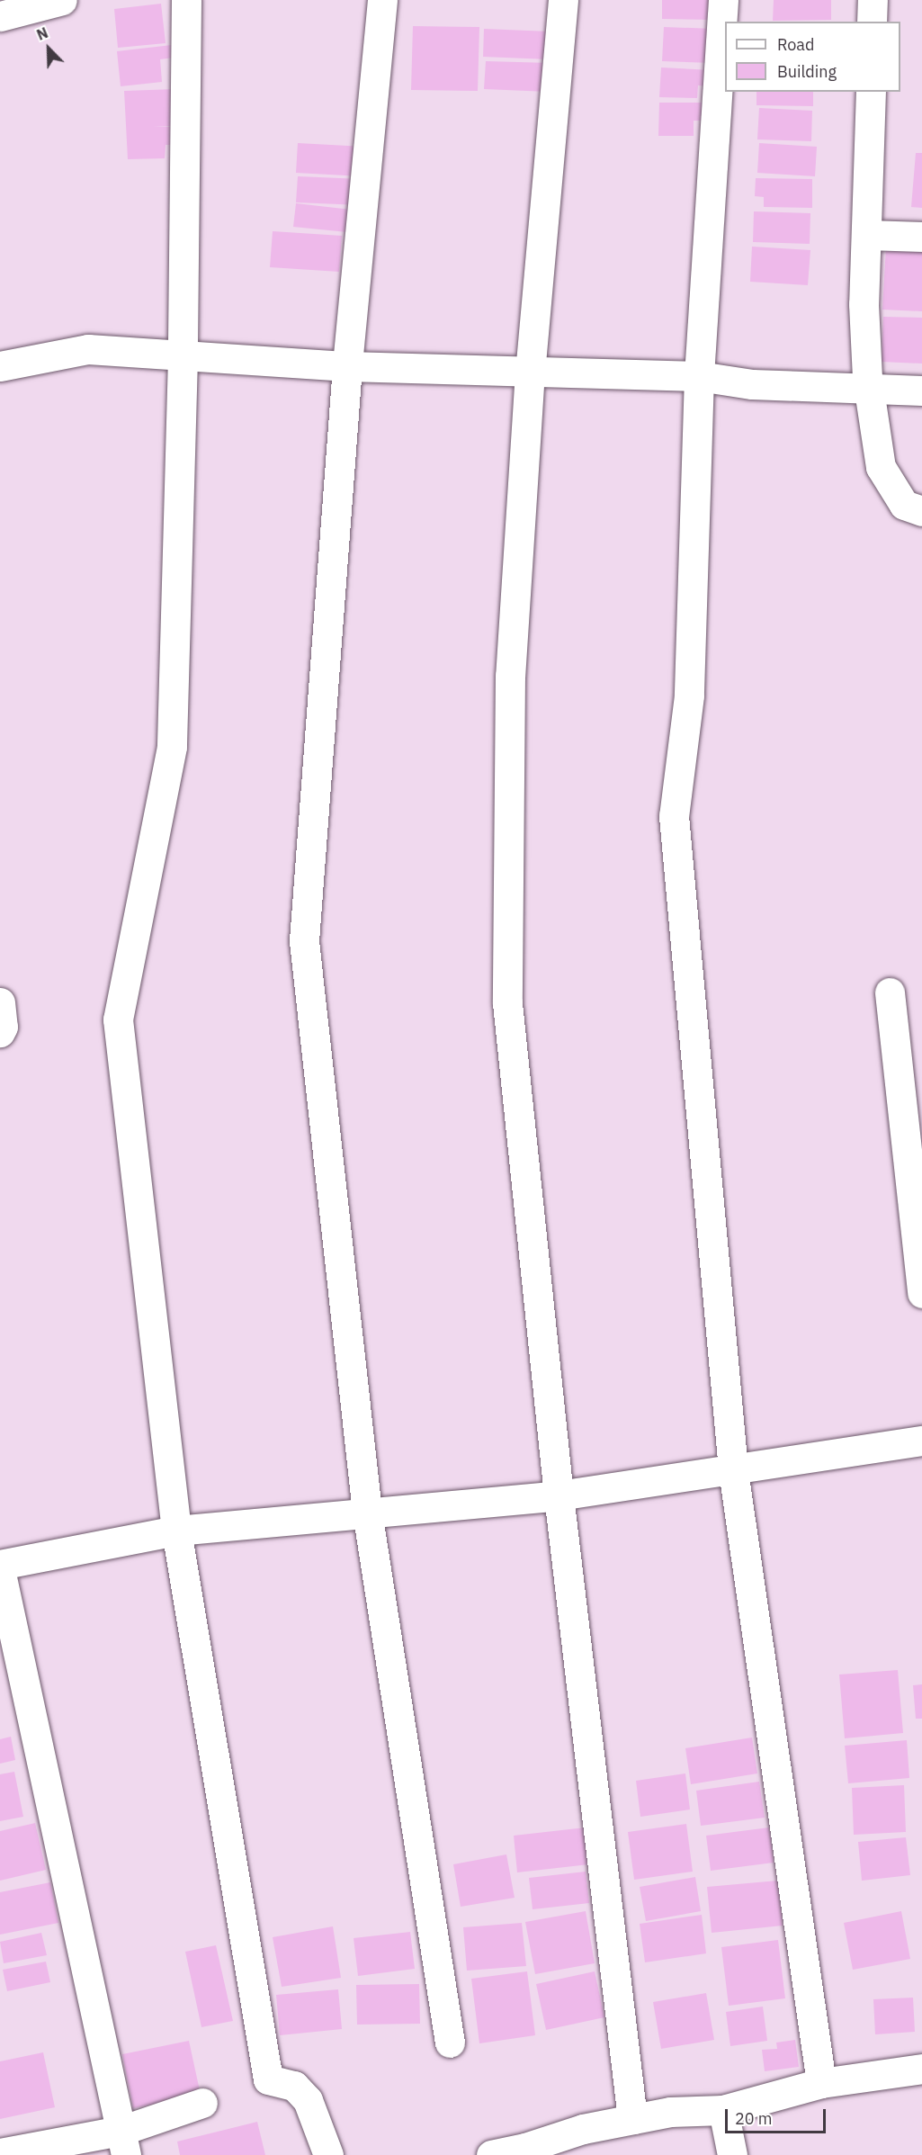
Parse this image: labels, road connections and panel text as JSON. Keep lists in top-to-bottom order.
{
  "legend": ["Road", "Building"],
  "scale_bar": "20 m",
  "north": "top left"
}
